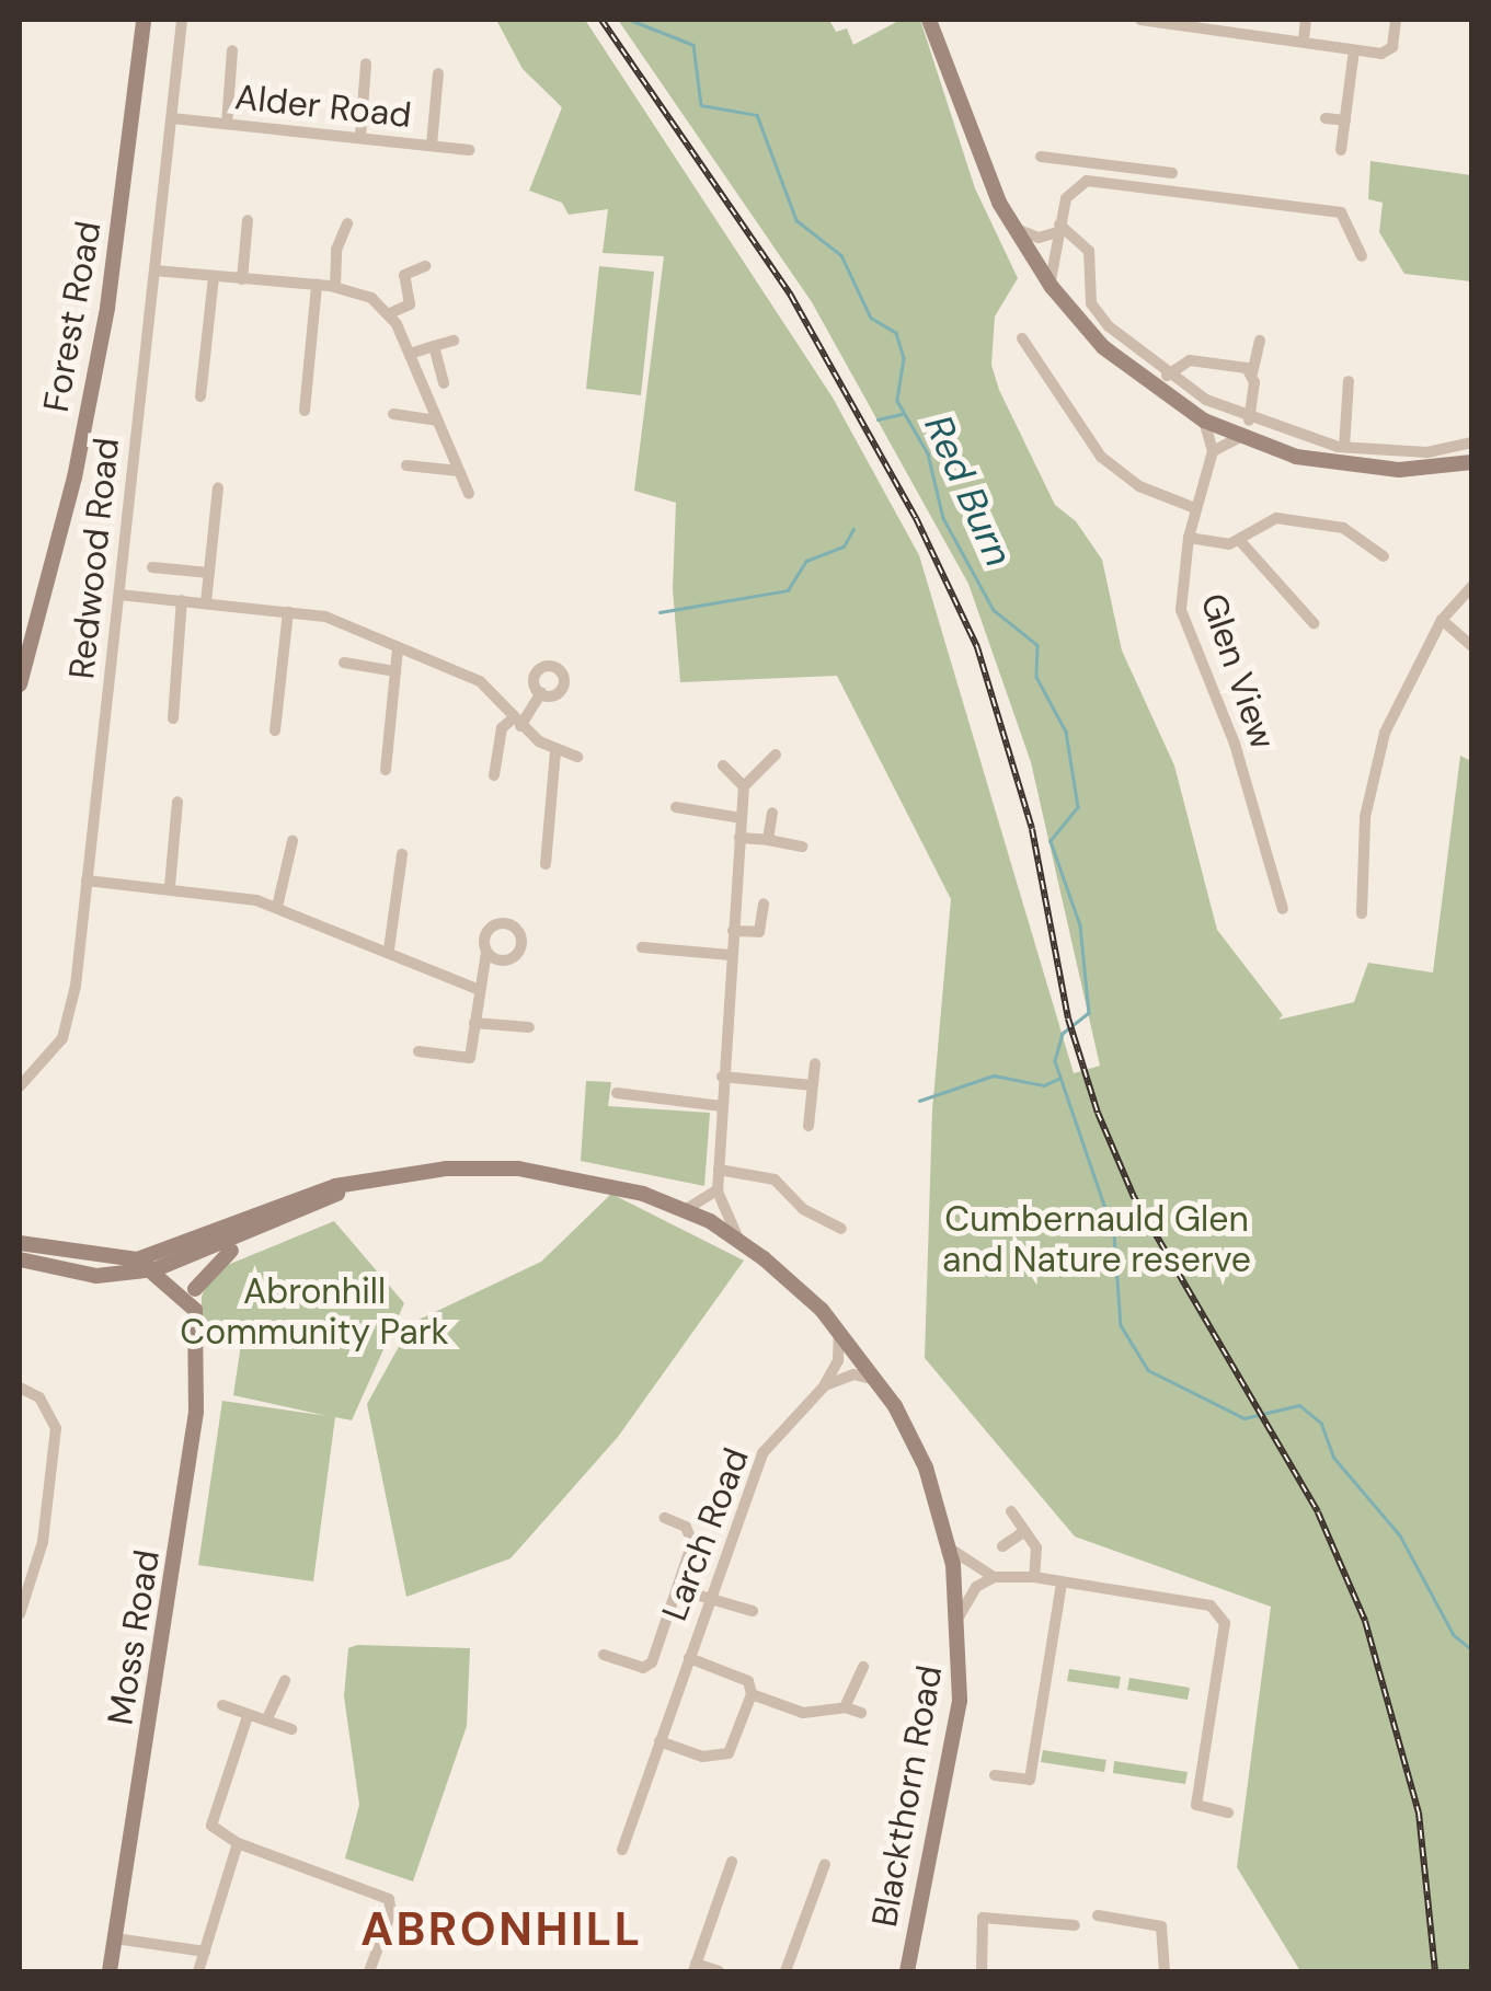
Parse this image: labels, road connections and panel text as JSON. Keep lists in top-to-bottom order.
{
  "streets": {
    "street": [
      "Alder Road",
      "Forest Road",
      "Redwood Road",
      "Glen View",
      "Larch Road",
      "Moss Road",
      "Blackthorn Road"
    ]
  },
  "crossings": [
    ["Alder Road", "Redwood Road"],
    ["Larch Road", "Blackthorn Road"],
    ["Moss Road", "Blackthorn Road"]
  ],
  "districts": ["ABRONHILL"],
  "water": ["Red Burn"],
  "parks": ["Cumbernauld Glen and Nature reserve", "Abronhill Community Park"]
}
